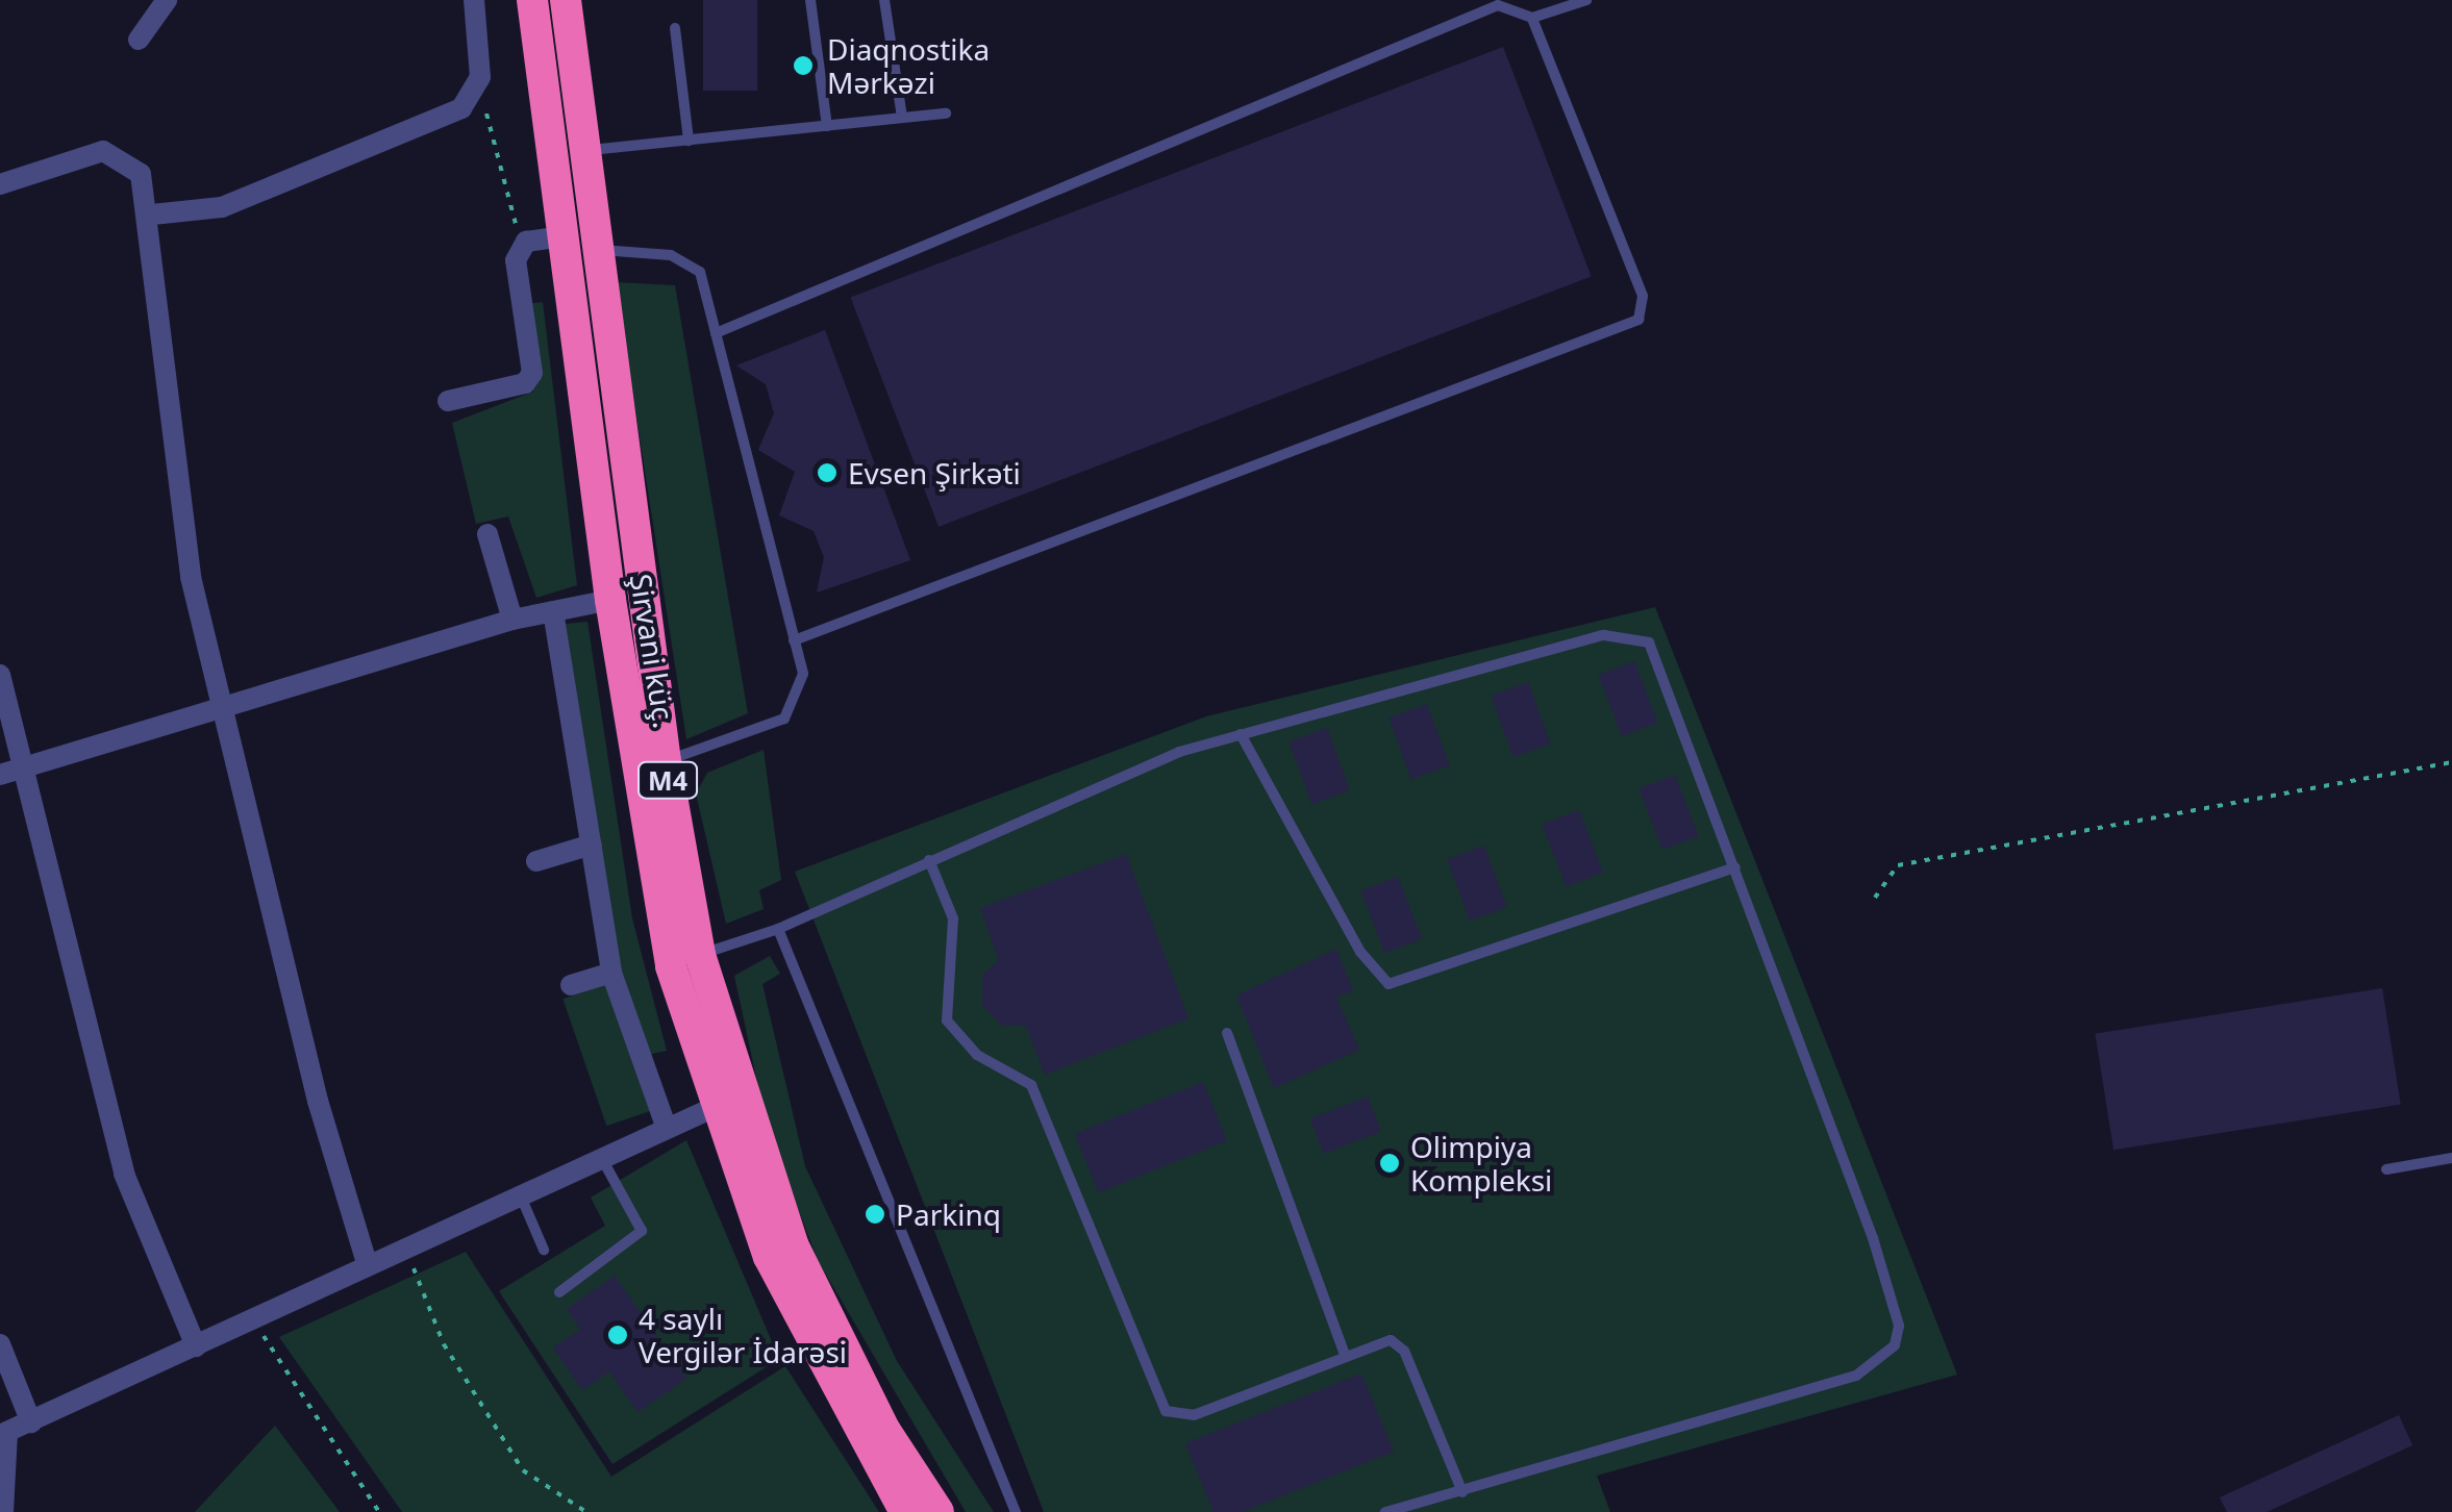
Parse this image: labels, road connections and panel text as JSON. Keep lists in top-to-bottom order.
{
  "streets": {
    "highway": ["Şirvani küç.", "M4"]
  },
  "places": [
    "Diaqnostika Mərkəzi",
    "Evsen Şirkəti",
    "Olimpiya Kompleksi",
    "Parkinq",
    "4 saylı Vergilər İdarəsi"
  ]
}
